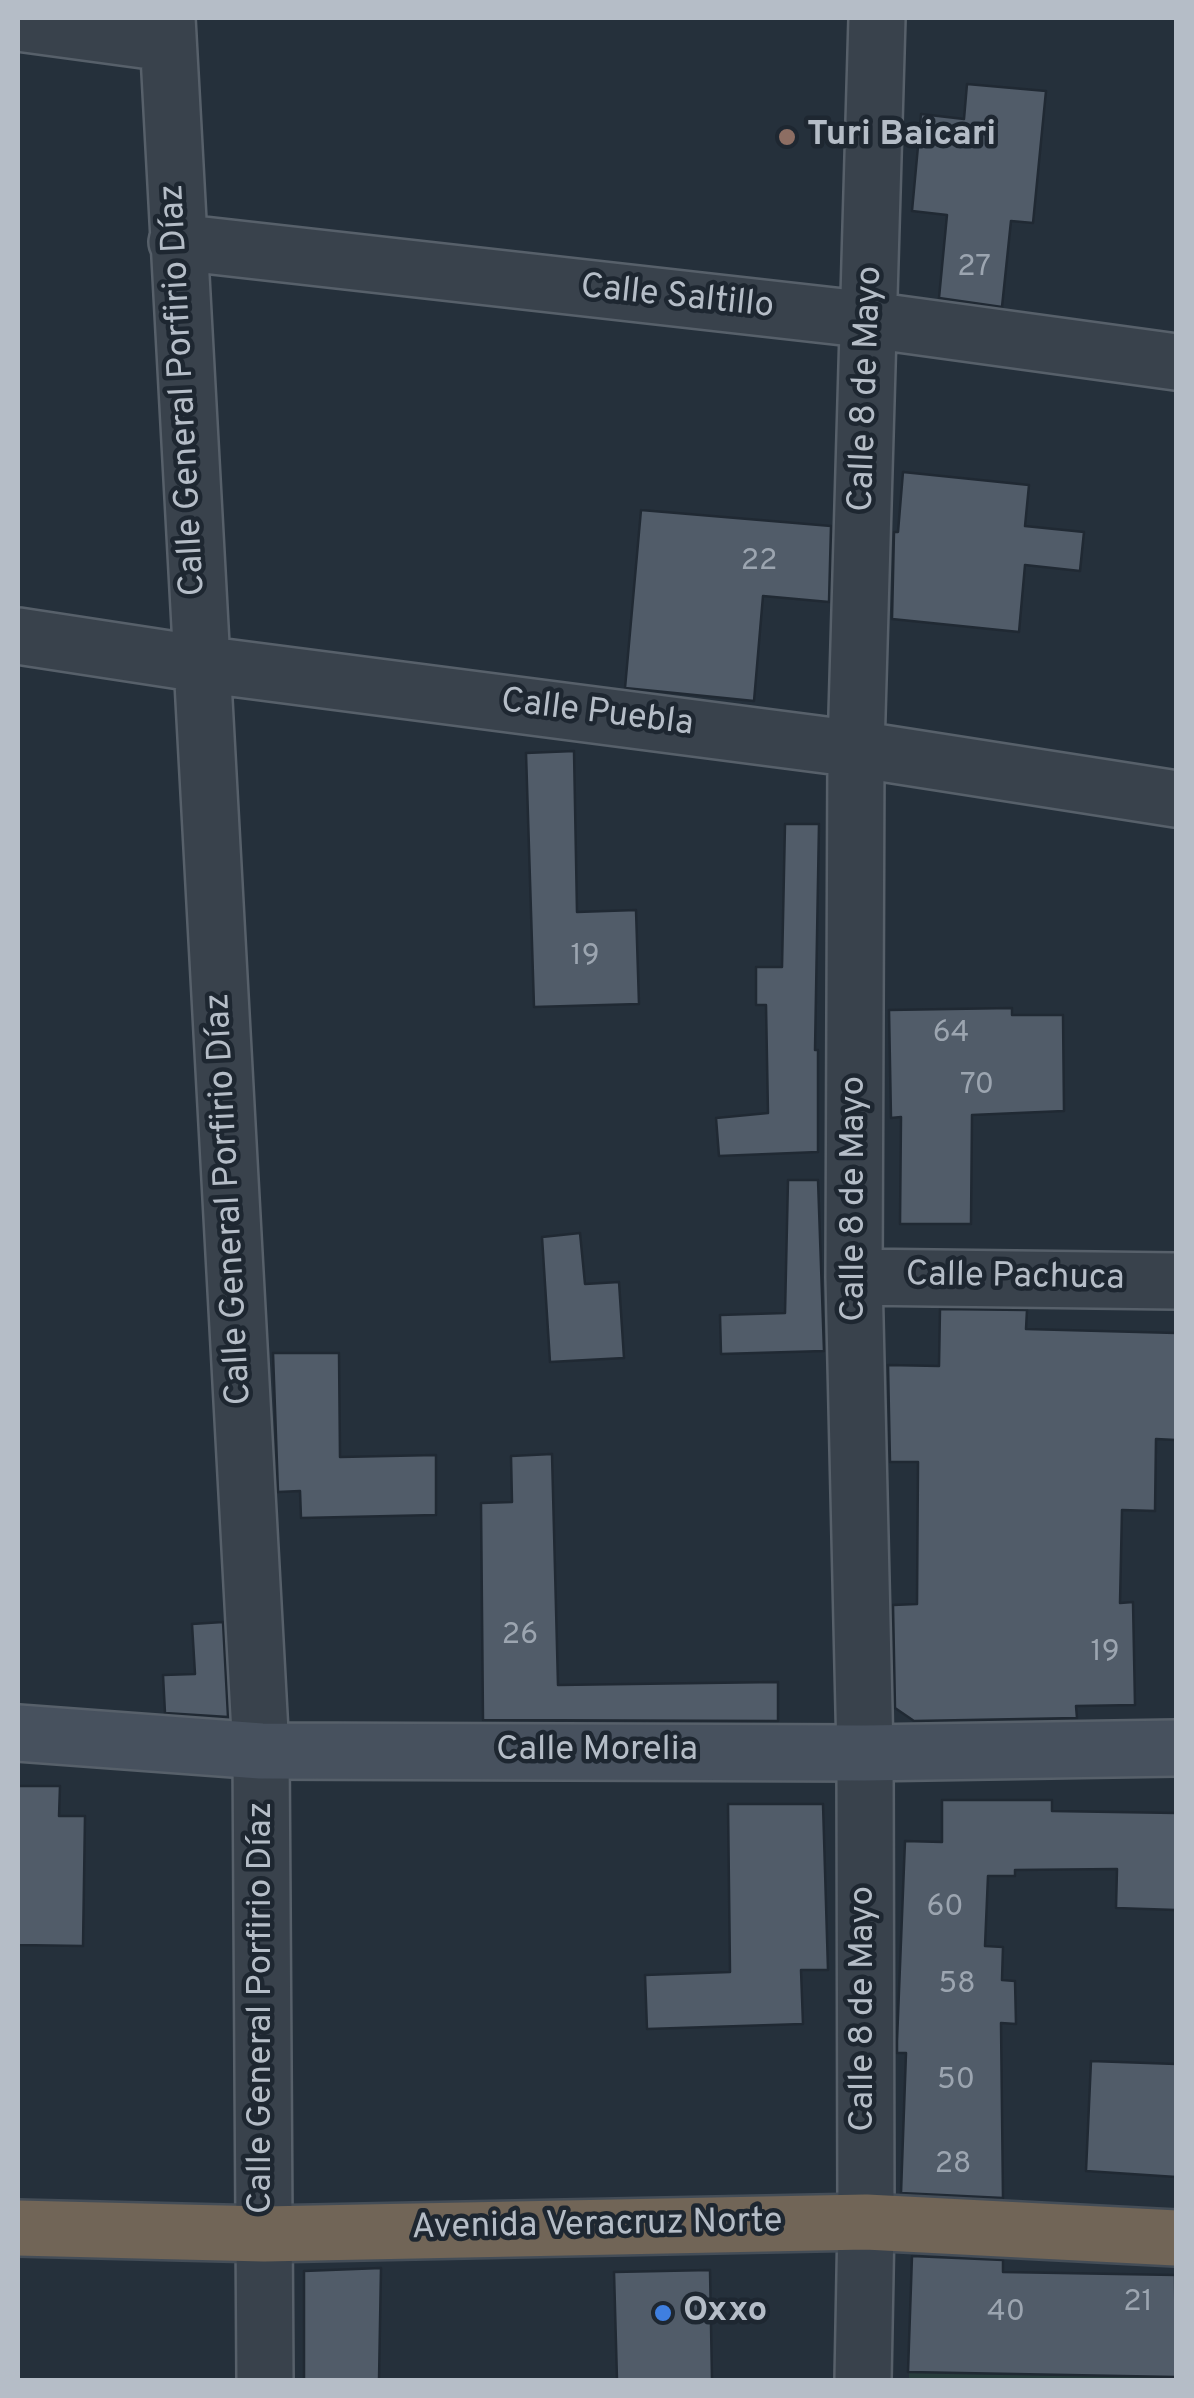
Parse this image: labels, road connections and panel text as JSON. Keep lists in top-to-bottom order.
{
  "streets": {
    "highway": ["Avenida Veracruz Norte"],
    "street": [
      "Calle Saltillo",
      "Calle 8 de Mayo",
      "Calle General Porfirio Díaz",
      "Calle Puebla",
      "Calle Pachuca",
      "Calle Morelia"
    ]
  },
  "crossings": [
    ["Calle Saltillo", "Calle 8 de Mayo"],
    ["Calle Saltillo", "Calle General Porfirio Díaz"],
    ["Calle 8 de Mayo", "Calle Puebla"],
    ["Calle 8 de Mayo", "Calle Pachuca"],
    ["Calle 8 de Mayo", "Calle Morelia"],
    ["Calle 8 de Mayo", "Avenida Veracruz Norte"],
    ["Calle General Porfirio Díaz", "Calle Puebla"],
    ["Calle General Porfirio Díaz", "Calle Morelia"],
    ["Calle General Porfirio Díaz", "Avenida Veracruz Norte"]
  ],
  "places": ["Turi Baicari", "Oxxo"],
  "house_numbers": [
    "27",
    "22",
    "19",
    "64",
    "70",
    "26",
    "19",
    "60",
    "58",
    "50",
    "28",
    "21",
    "40"
  ]
}
